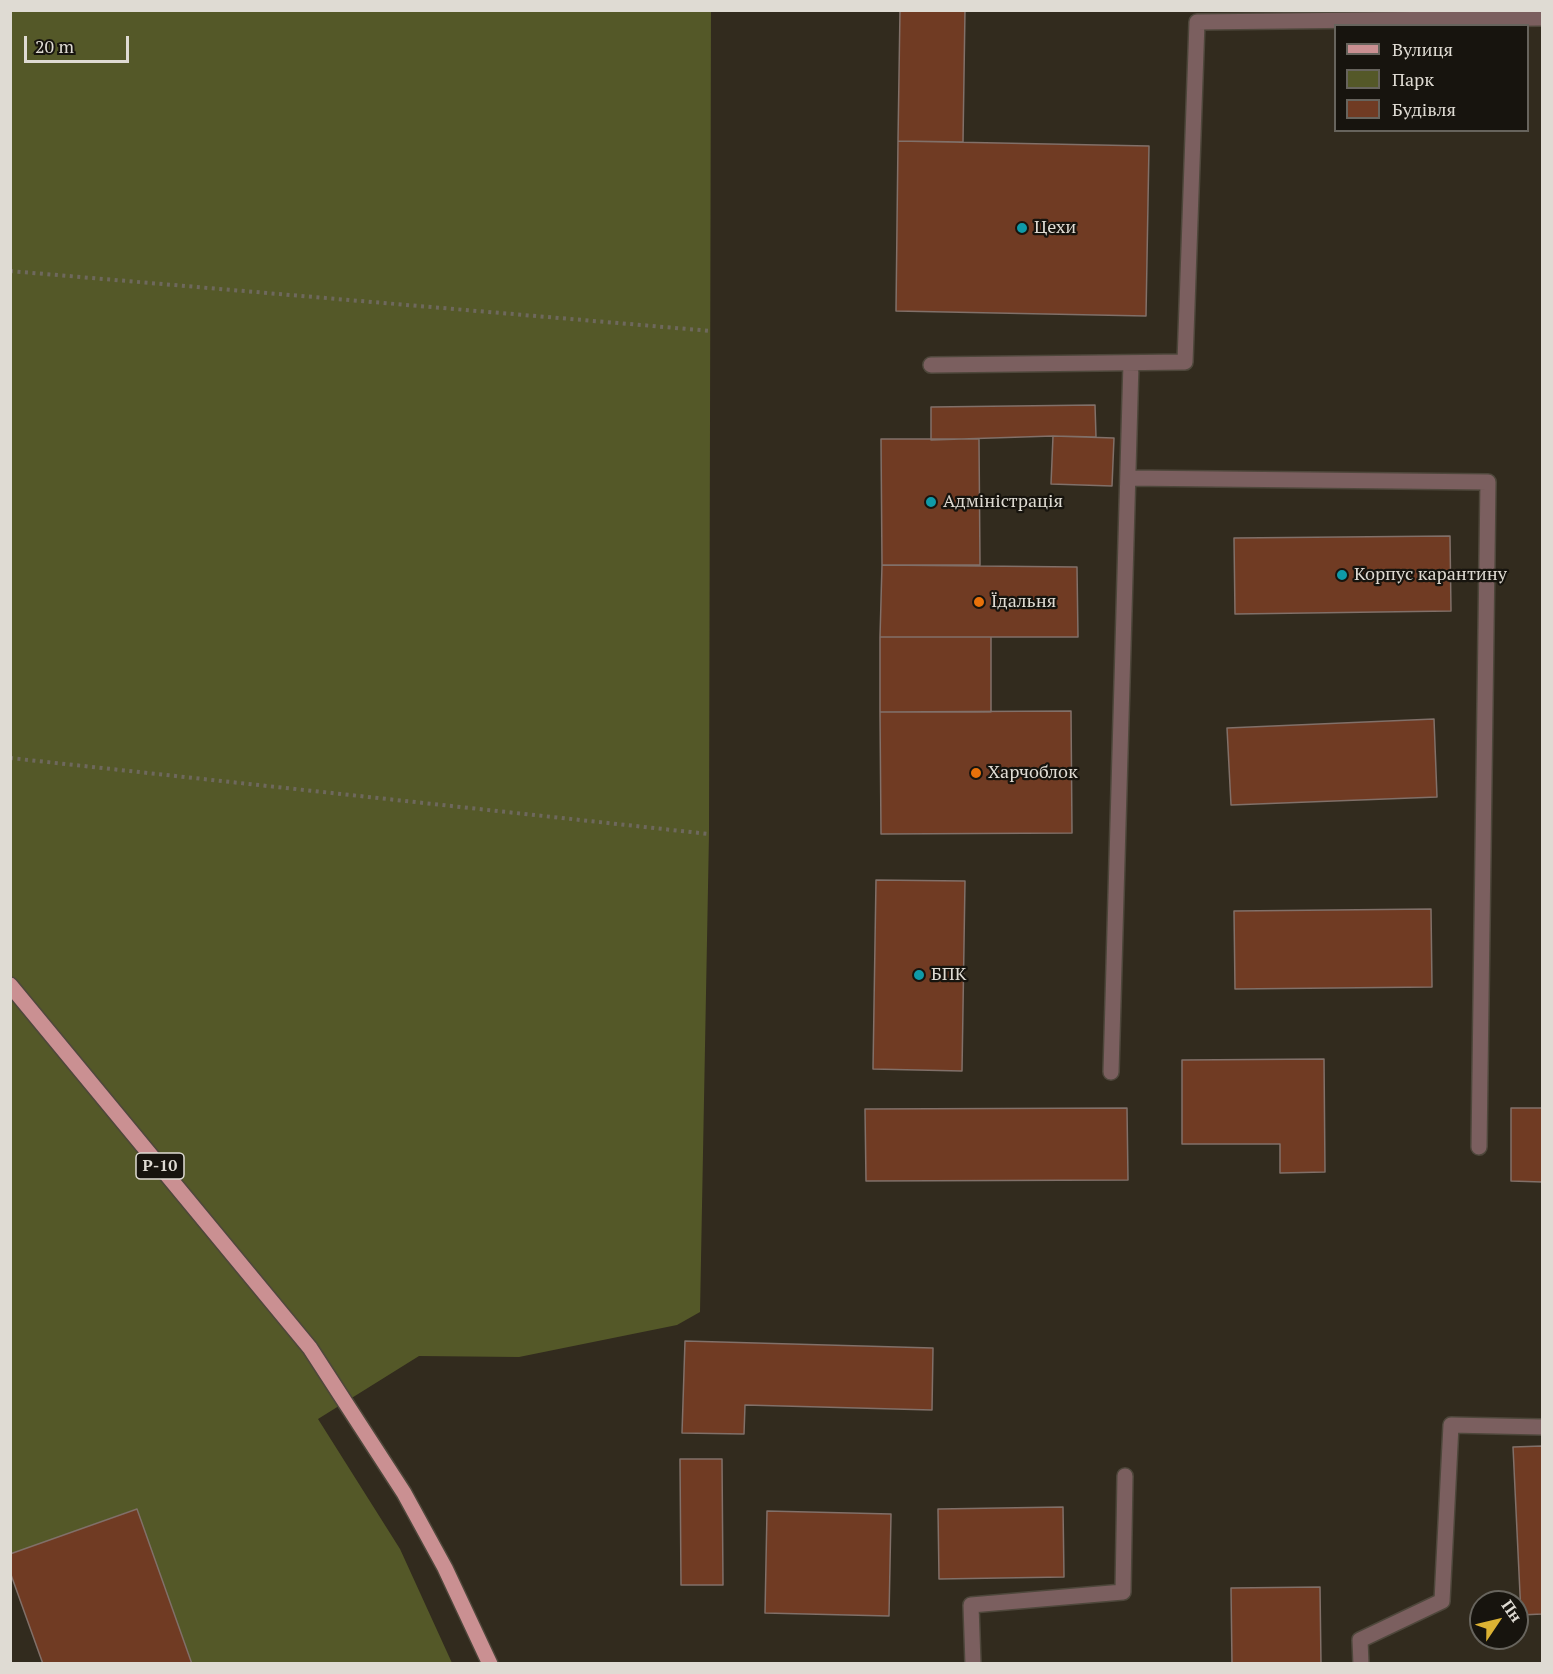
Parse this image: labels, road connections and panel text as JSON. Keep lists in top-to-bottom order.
{
  "streets": {
    "main road": ["Р-10"]
  },
  "places": [
    "Цехи",
    "Адміністрація",
    "Корпус карантину",
    "Їдальня",
    "Харчоблок",
    "БПК"
  ],
  "legend": ["Вулиця", "Парк", "Будівля"],
  "scale_bar": "20 m",
  "north": "top right"
}
